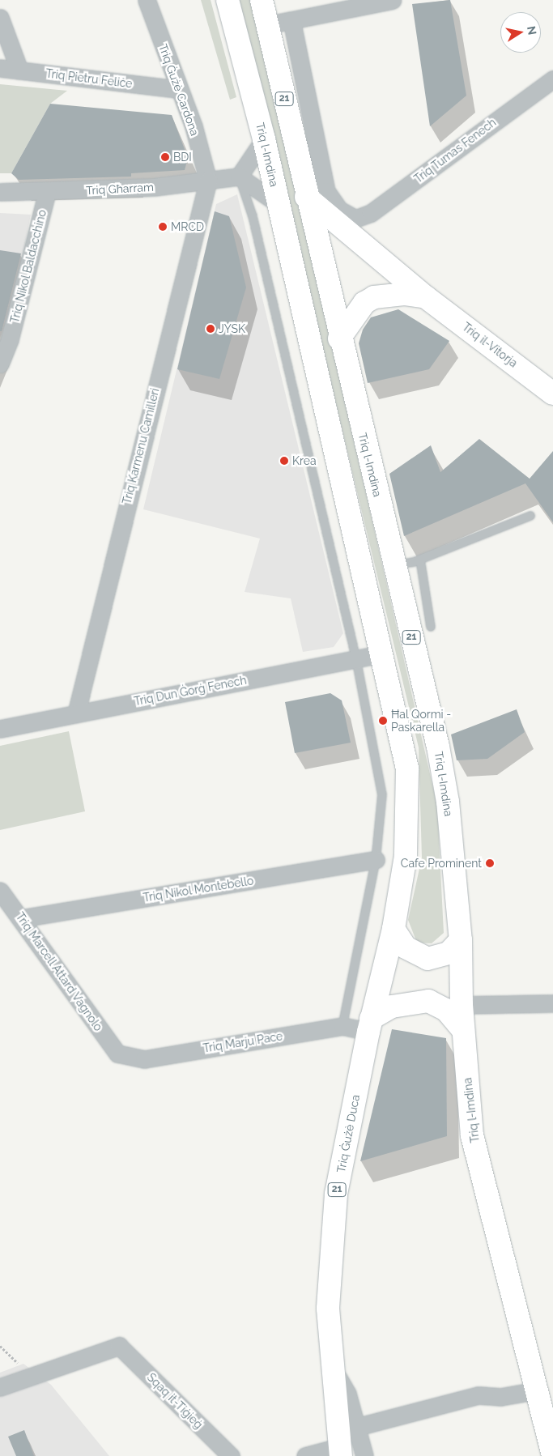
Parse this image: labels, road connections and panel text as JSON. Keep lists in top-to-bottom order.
{
  "streets": {
    "main road": [
      "21",
      "Triq l-Imdina",
      "Triq il-Vitorja",
      "Triq Ġużè Duca"
    ],
    "street": [
      "Triq Pietru Feliċe",
      "Triq Ġużè Cardona",
      "Triq Tumas Fenech",
      "Triq Għarram",
      "Triq Nikol Baldacchino",
      "Triq Karmenu Camilleri",
      "Triq Dun Ġorġ Fenech",
      "Triq Nikol Montebello",
      "Triq Marcell Attard Vagnolo",
      "Triq Marju Pace",
      "Sqaq it-Tiġieġ"
    ]
  },
  "crossings": [
    ["Triq Pietru Feliċe", "Triq Ġużè Cardona"],
    ["Triq Ġużè Cardona", "Triq Għarram"],
    ["Triq Ġużè Cardona", "Triq Karmenu Camilleri"],
    ["Triq l-Imdina", "Triq il-Vitorja"],
    ["Triq l-Imdina", "Triq Dun Ġorġ Fenech"],
    ["Triq l-Imdina", "Triq Ġużè Duca"],
    ["Triq Għarram", "Triq Nikol Baldacchino"],
    ["Triq Għarram", "Triq Karmenu Camilleri"],
    ["Triq Karmenu Camilleri", "Triq Dun Ġorġ Fenech"],
    ["Triq Nikol Montebello", "Triq Marcell Attard Vagnolo"],
    ["Triq Marcell Attard Vagnolo", "Triq Marju Pace"],
    ["Triq Marju Pace", "Triq Ġużè Duca"]
  ],
  "places": [
    "BDI",
    "MRCD",
    "JYSK",
    "Krea",
    "Ħal Qormi - Paskarella",
    "Cafe Prominent"
  ],
  "north": "right"
}
